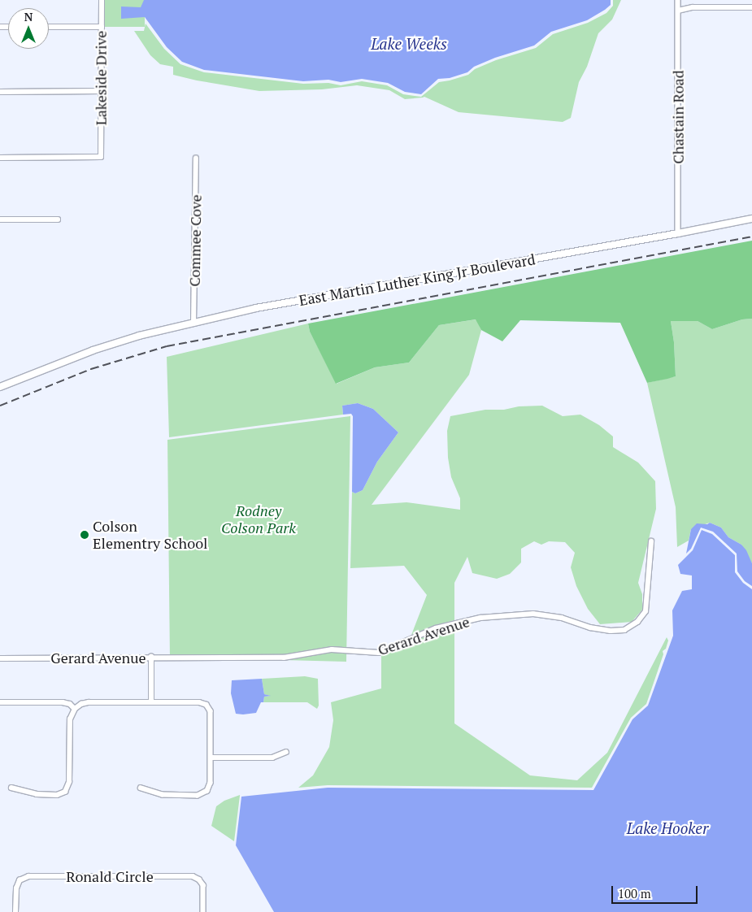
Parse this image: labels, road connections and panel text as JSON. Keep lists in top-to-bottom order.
{
  "streets": {
    "main road": ["East Martin Luther King Jr Boulevard"],
    "street": [
      "Lakeside Drive",
      "Chastain Road",
      "Commee Cove",
      "Gerard Avenue",
      "Ronald Circle"
    ]
  },
  "crossings": [
    ["Chastain Road", "East Martin Luther King Jr Boulevard"],
    ["Commee Cove", "East Martin Luther King Jr Boulevard"]
  ],
  "water": ["Lake Weeks", "Lake Hooker"],
  "parks": ["Rodney Colson Park"],
  "places": ["Colson Elementry School"],
  "scale_bar": "100 m",
  "north": "top"
}
